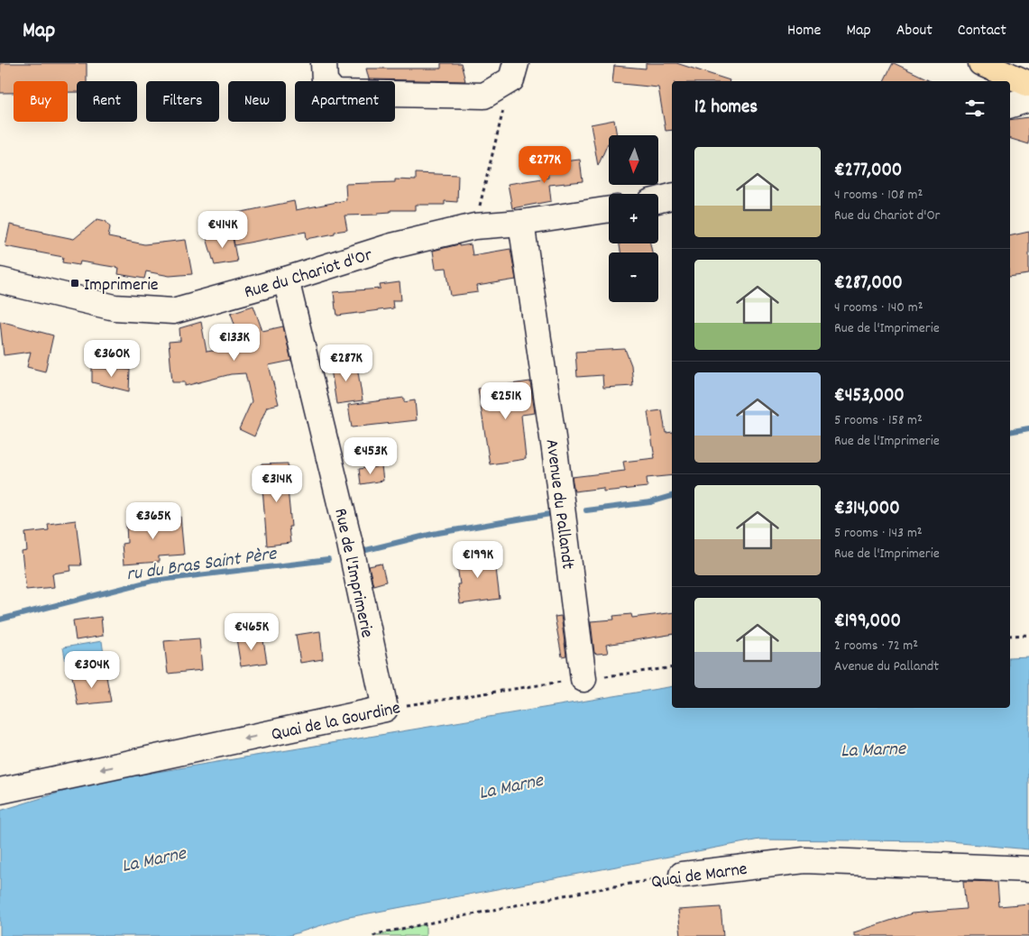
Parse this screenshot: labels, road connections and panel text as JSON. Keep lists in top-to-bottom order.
{
  "streets": {
    "street": [
      "Rue du Chariot d'Or",
      "Avenue du Pallandt",
      "Rue de l'Imprimerie",
      "Quai de la Gourdine",
      "Quai de Marne"
    ]
  },
  "crossings": [
    ["Rue du Chariot d'Or", "Avenue du Pallandt"],
    ["Rue du Chariot d'Or", "Rue de l'Imprimerie"],
    ["Avenue du Pallandt", "Quai de la Gourdine"],
    ["Rue de l'Imprimerie", "Quai de la Gourdine"]
  ],
  "one_way": ["Quai de la Gourdine"],
  "water": ["ru du Bras Saint Père", "La Marne"],
  "places": {
    "transit": ["Imprimerie"]
  },
  "north": "bottom",
  "page": {
    "header": "Map",
    "nav": [
      "Home",
      "Map",
      "About",
      "Contact"
    ],
    "chip": [
      "Buy",
      "Rent",
      "Filters",
      "New",
      "Apartment"
    ],
    "heading": "12 homes",
    "map_buttons": ["+", "−"],
    "list": [
      {
        "name": "€277,000",
        "note": "4 rooms · 108 m² · Rue du Chariot d'Or"
      },
      {
        "name": "€287,000",
        "note": "4 rooms · 140 m² · Rue de l'Imprimerie"
      },
      {
        "name": "€453,000",
        "note": "5 rooms · 158 m² · Rue de l'Imprimerie"
      },
      {
        "name": "€314,000",
        "note": "5 rooms · 143 m² · Rue de l'Imprimerie"
      },
      {
        "name": "€199,000",
        "note": "2 rooms · 72 m² · Avenue du Pallandt"
      }
    ],
    "price": [
      "€277K",
      "€414K",
      "€133K",
      "€360K",
      "€287K",
      "€251K",
      "€453K",
      "€314K",
      "€365K",
      "€199K",
      "€465K",
      "€304K"
    ]
  }
}
